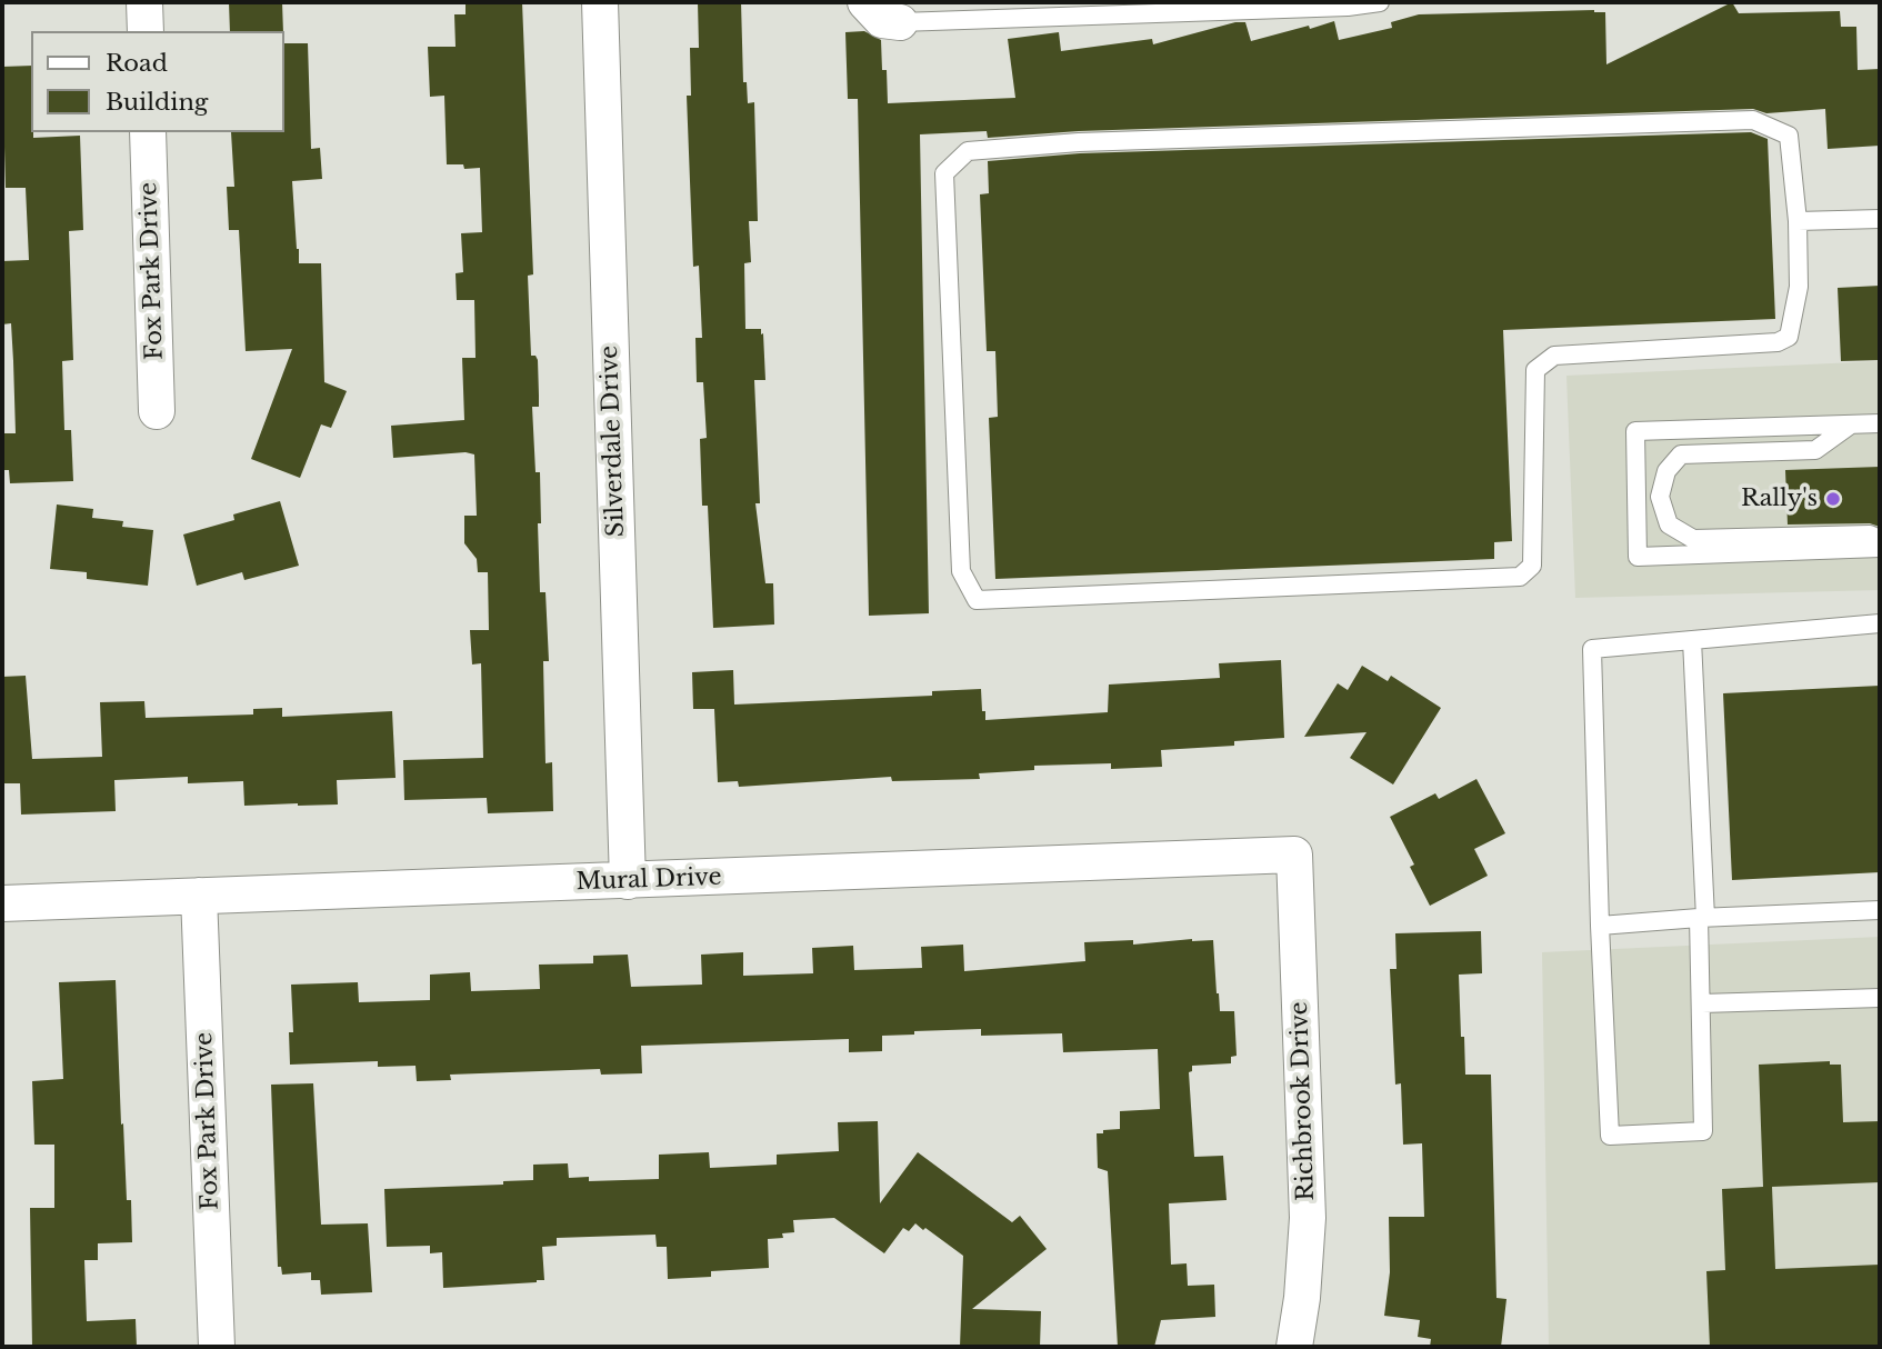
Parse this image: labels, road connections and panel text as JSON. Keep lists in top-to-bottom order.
{
  "streets": {
    "street": [
      "Fox Park Drive",
      "Silverdale Drive",
      "Mural Drive",
      "Richbrook Drive"
    ]
  },
  "crossings": [
    ["Fox Park Drive", "Mural Drive"],
    ["Silverdale Drive", "Mural Drive"],
    ["Mural Drive", "Richbrook Drive"]
  ],
  "places": ["Rally's"],
  "legend": ["Road", "Building"]
}
